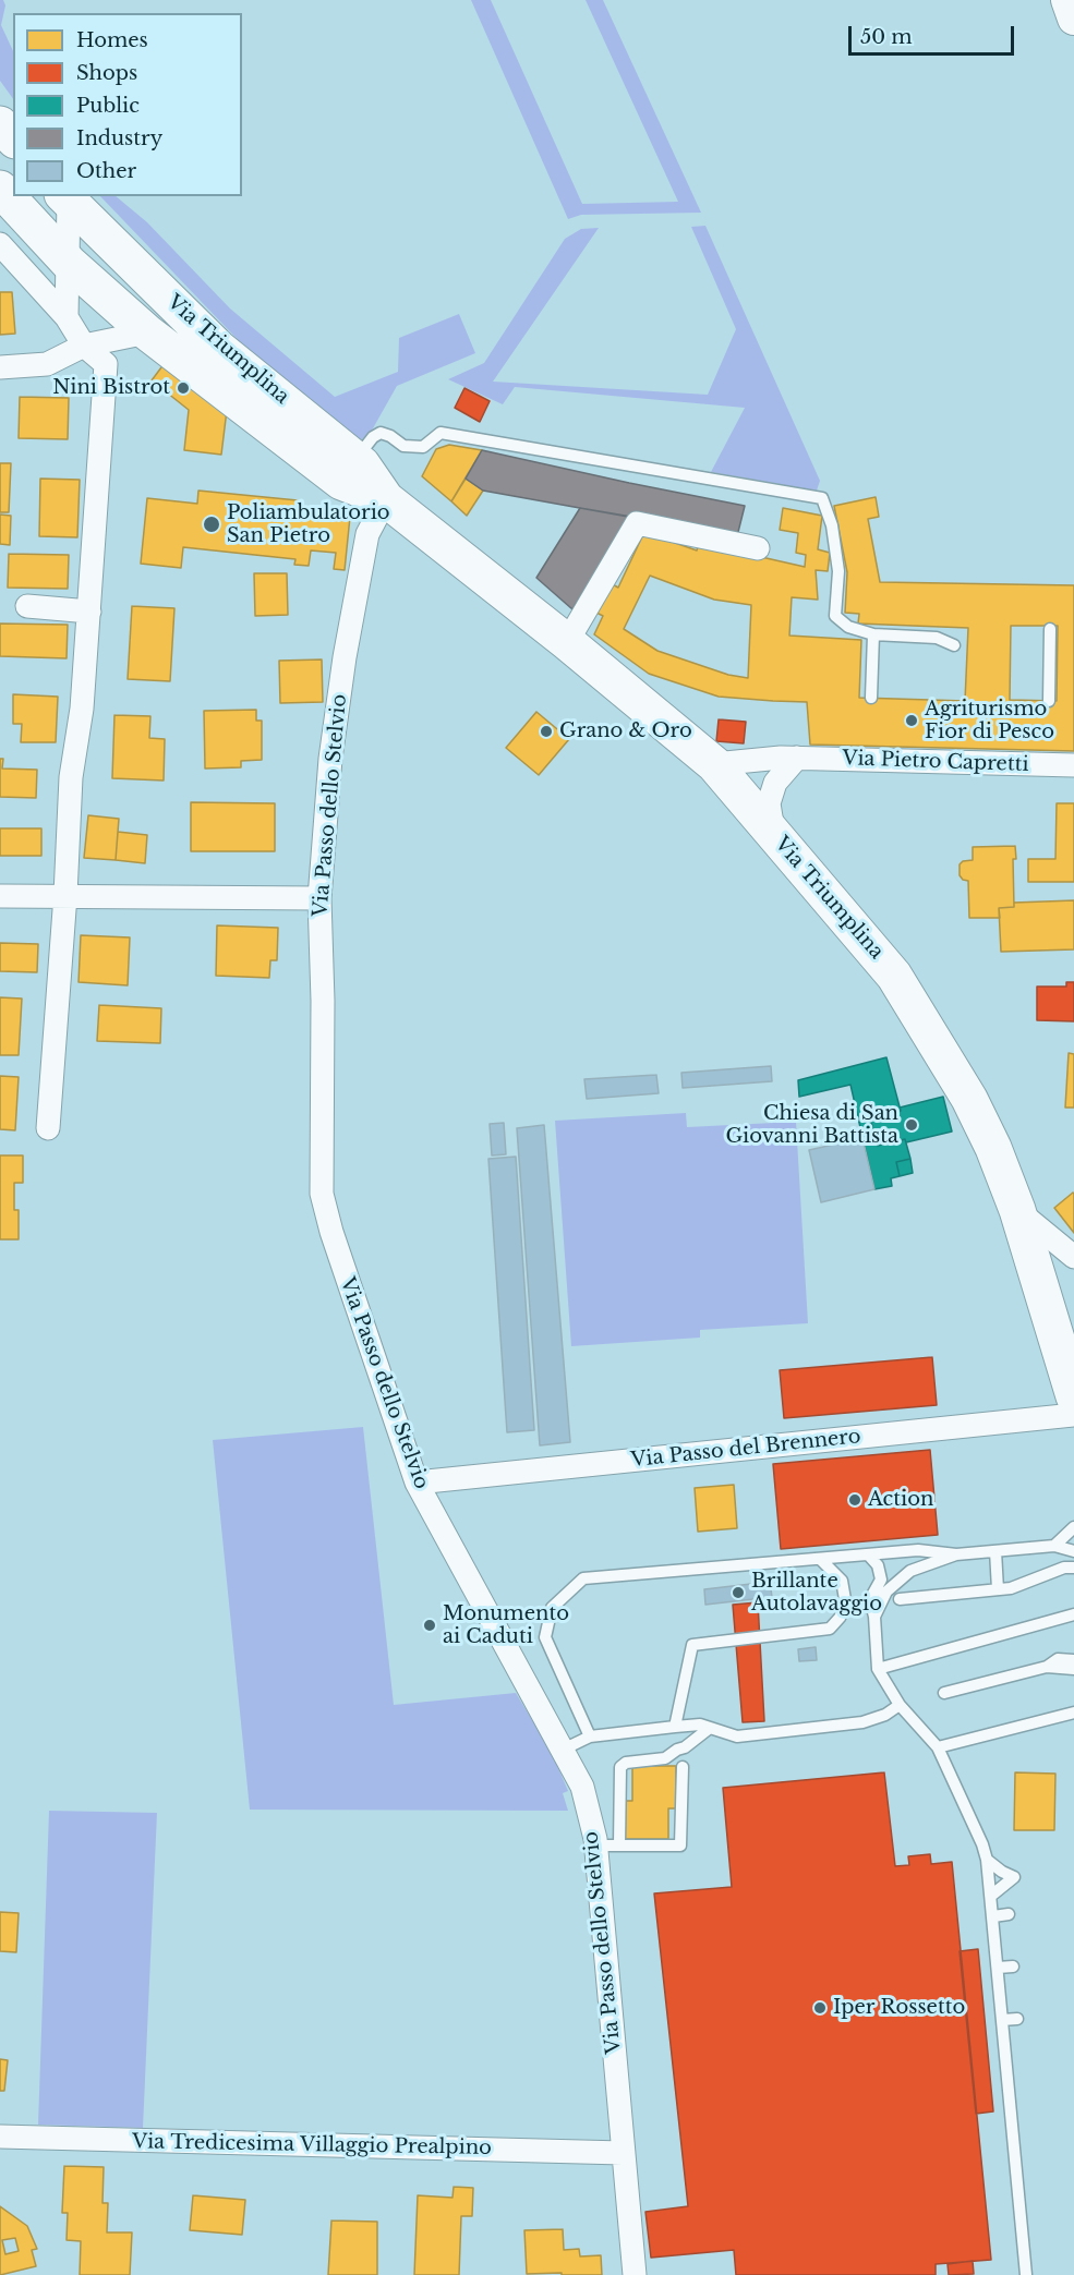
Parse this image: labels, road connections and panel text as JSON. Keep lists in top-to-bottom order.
{
  "streets": {
    "main road": ["Via Triumplina"],
    "street": [
      "Via Pietro Capretti",
      "Via Passo dello Stelvio",
      "Via Passo del Brennero",
      "Via Tredicesima Villaggio Prealpino"
    ]
  },
  "crossings": [
    ["Via Triumplina", "Via Pietro Capretti"],
    ["Via Triumplina", "Via Passo dello Stelvio"],
    ["Via Passo dello Stelvio", "Via Passo del Brennero"],
    ["Via Passo dello Stelvio", "Via Tredicesima Villaggio Prealpino"]
  ],
  "places": [
    "Nini Bistrot",
    "Poliambulatorio San Pietro",
    "Agriturismo Fior di Pesco",
    "Grano & Oro",
    "Chiesa di San Giovanni Battista",
    "Action",
    "Brillante Autolavaggio",
    "Monumento ai Caduti",
    "Iper Rossetto"
  ],
  "legend": [
    "Homes",
    "Shops",
    "Public",
    "Industry",
    "Other"
  ],
  "scale_bar": "50 m"
}
